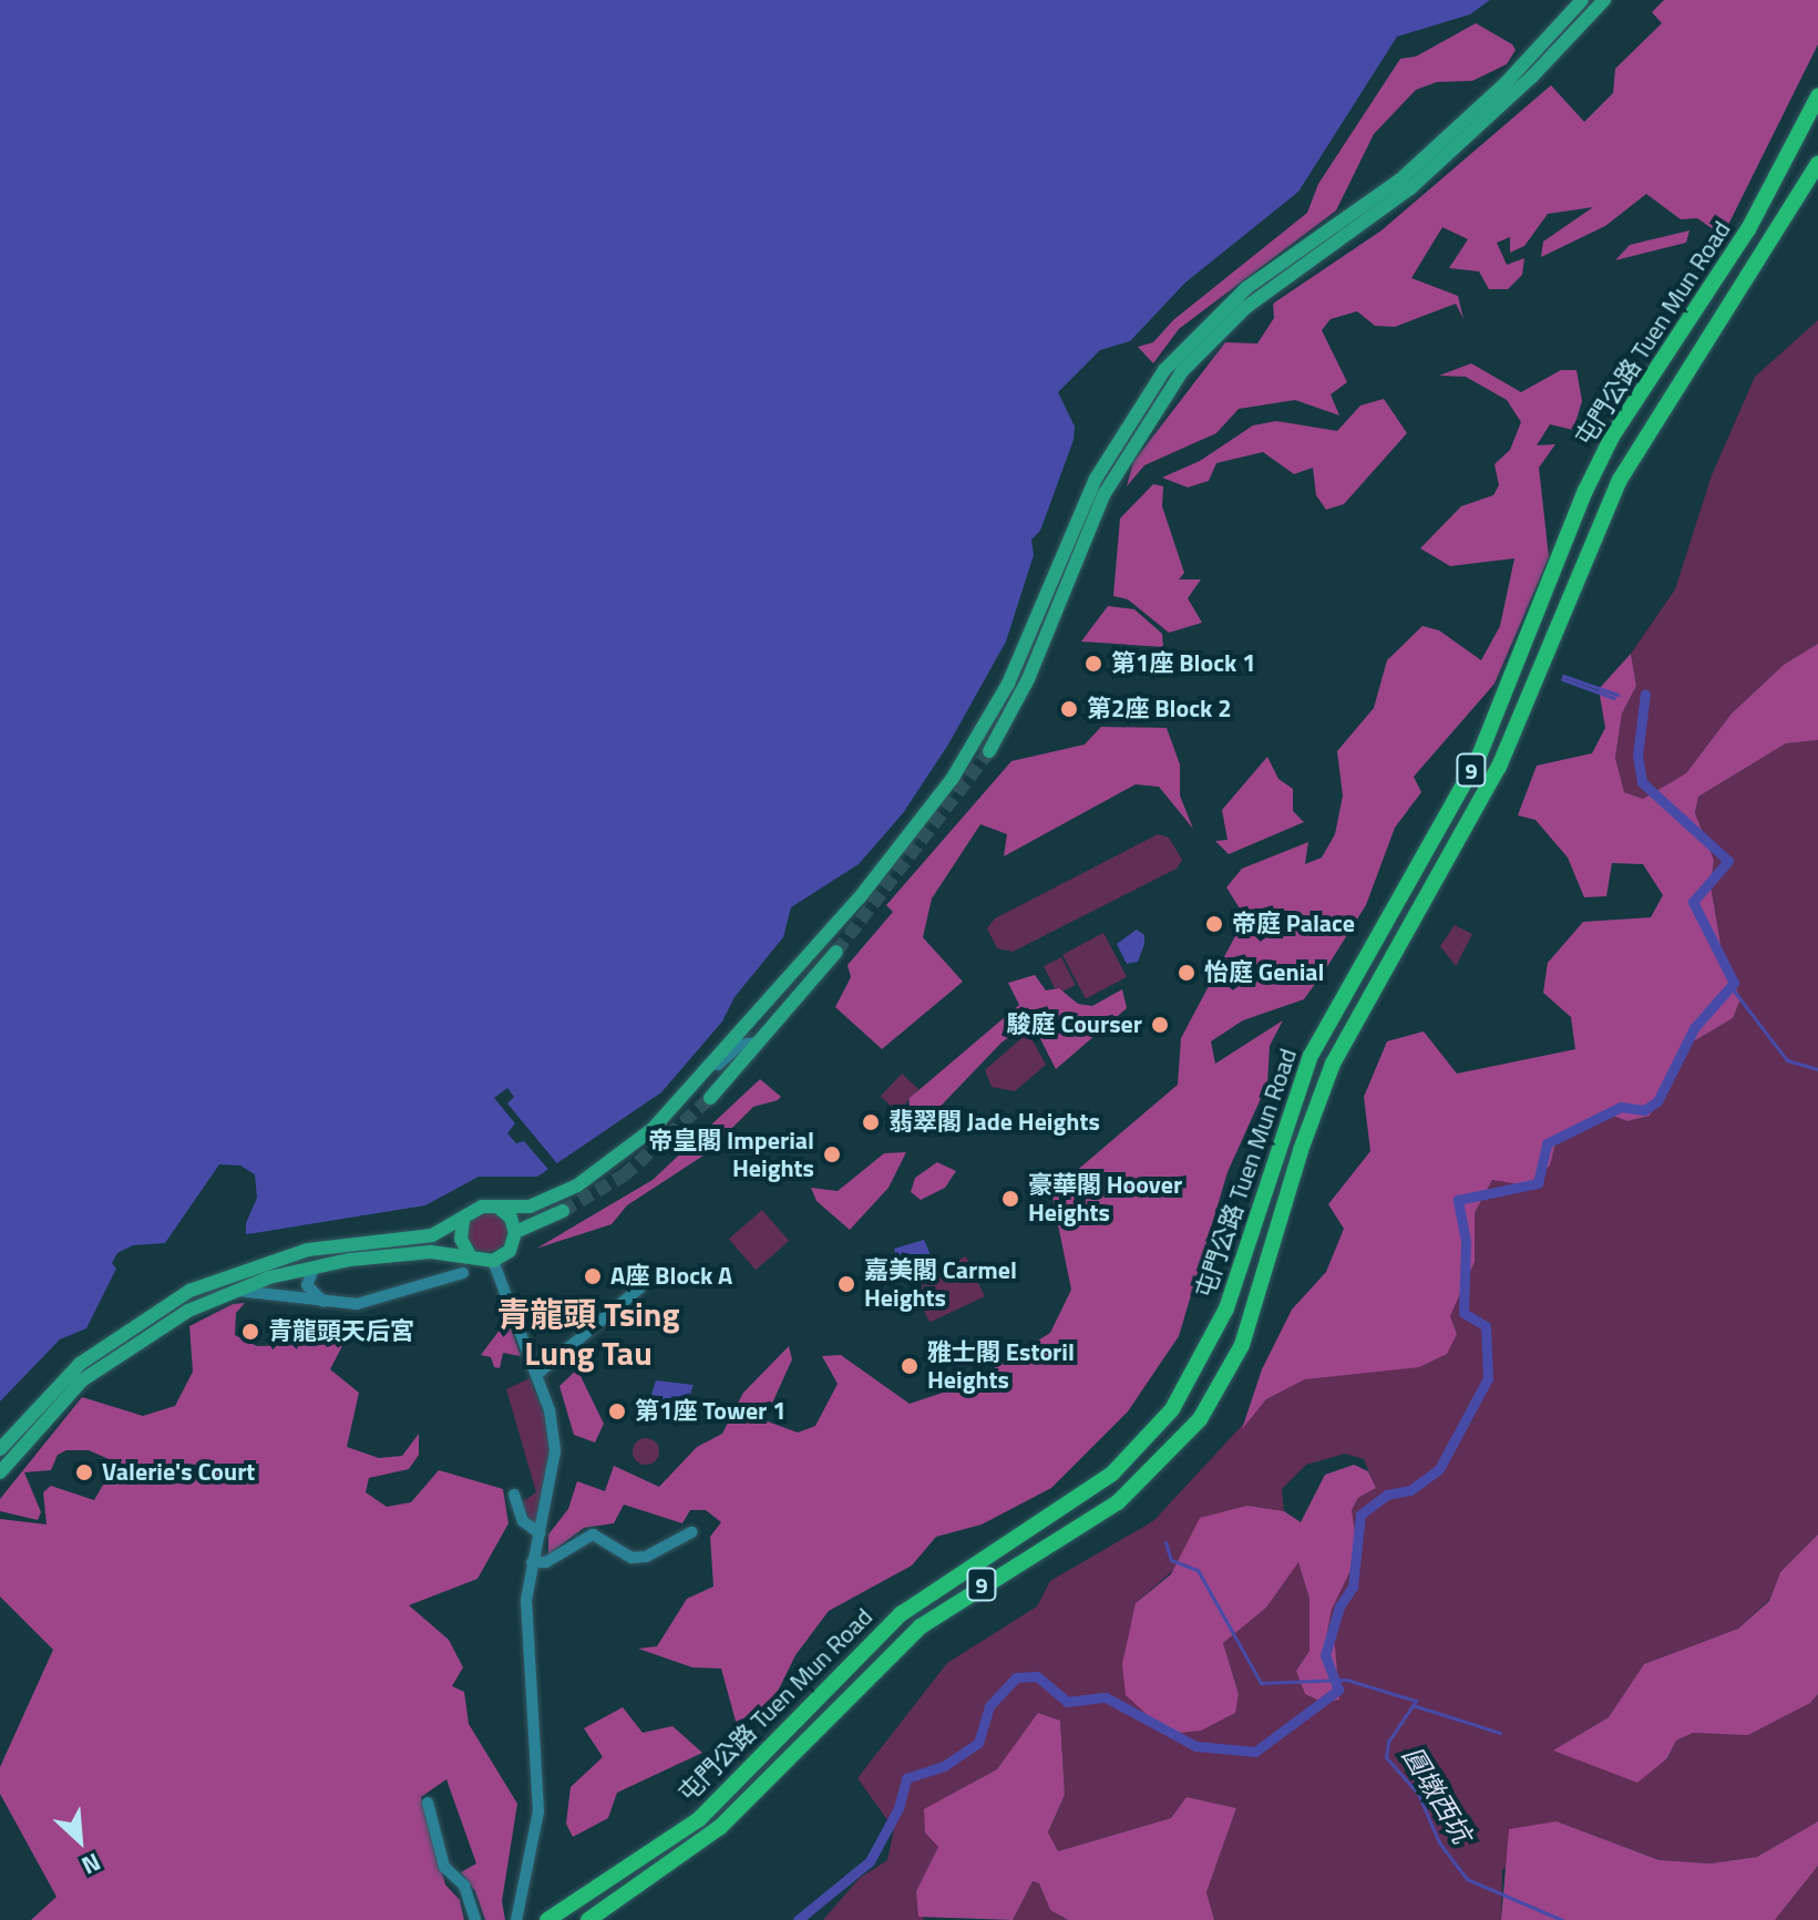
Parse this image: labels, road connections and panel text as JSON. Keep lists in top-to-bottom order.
{
  "streets": {
    "highway": ["屯門公路 Tuen Mun Road", "9"]
  },
  "districts": ["青龍頭 Tsing Lung Tau"],
  "water": ["圓墩西坑"],
  "places": [
    "第1座 Block 1",
    "第2座 Block 2",
    "帝庭 Palace",
    "怡庭 Genial",
    "駿庭 Courser",
    "翡翠閣 Jade Heights",
    "帝皇閣 Imperial Heights",
    "豪華閣 Hoover Heights",
    "A座 Block A",
    "嘉美閣 Carmel Heights",
    "青龍頭天后宮",
    "雅士閣 Estoril Heights",
    "第1座 Tower 1",
    "Valerie's Court"
  ],
  "north": "bottom right"
}
